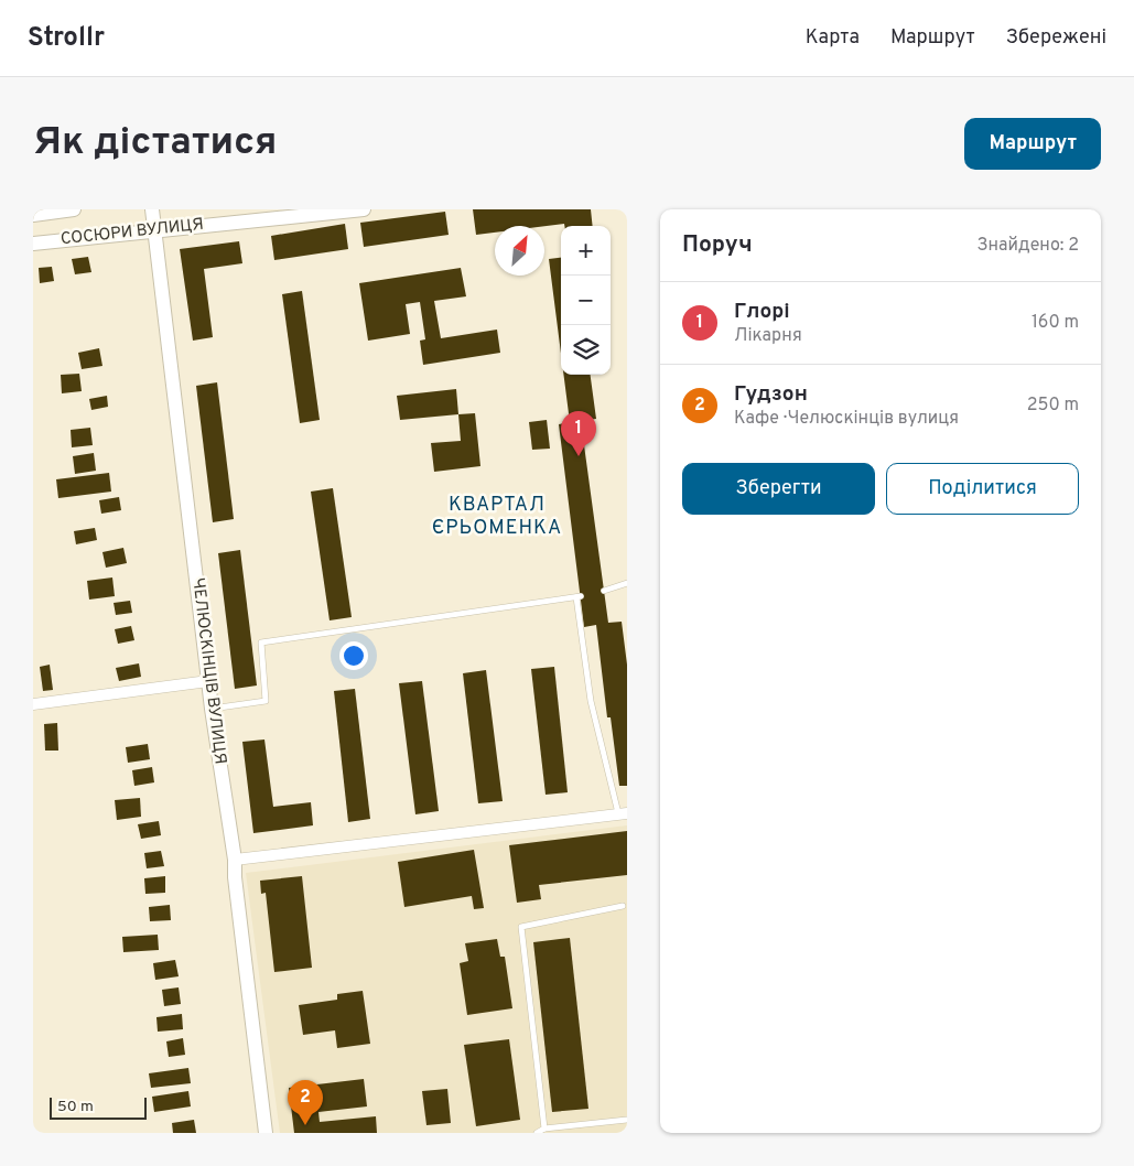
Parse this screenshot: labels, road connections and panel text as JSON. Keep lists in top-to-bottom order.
{
  "streets": {
    "street": ["СОСЮРИ ВУЛИЦЯ", "ЧЕЛЮСКІНЦІВ ВУЛИЦЯ"]
  },
  "crossings": [
    ["СОСЮРИ ВУЛИЦЯ", "ЧЕЛЮСКІНЦІВ ВУЛИЦЯ"]
  ],
  "districts": ["КВАРТАЛ ЄРЬОМЕНКА"],
  "scale_bar": "50 m",
  "north": "top right",
  "page": {
    "header": "Strollr",
    "nav": ["Карта", "Маршрут", "Збережені"],
    "buttons": [
      "Маршрут",
      ["Зберегти", "Поділитися"]
    ],
    "title": "Як дістатися",
    "heading": ["Поруч", "Знайдено: 2"],
    "map_buttons": ["+", "−"],
    "list": [
      {
        "mark": "1",
        "name": "Глорі",
        "note": "Лікарня",
        "value": "160 m"
      },
      {
        "mark": "2",
        "name": "Гудзон",
        "note": "Кафе · Челюскінців вулиця",
        "value": "250 m"
      }
    ],
    "pins": ["1", "2"],
    "scale": "50 m"
  }
}
